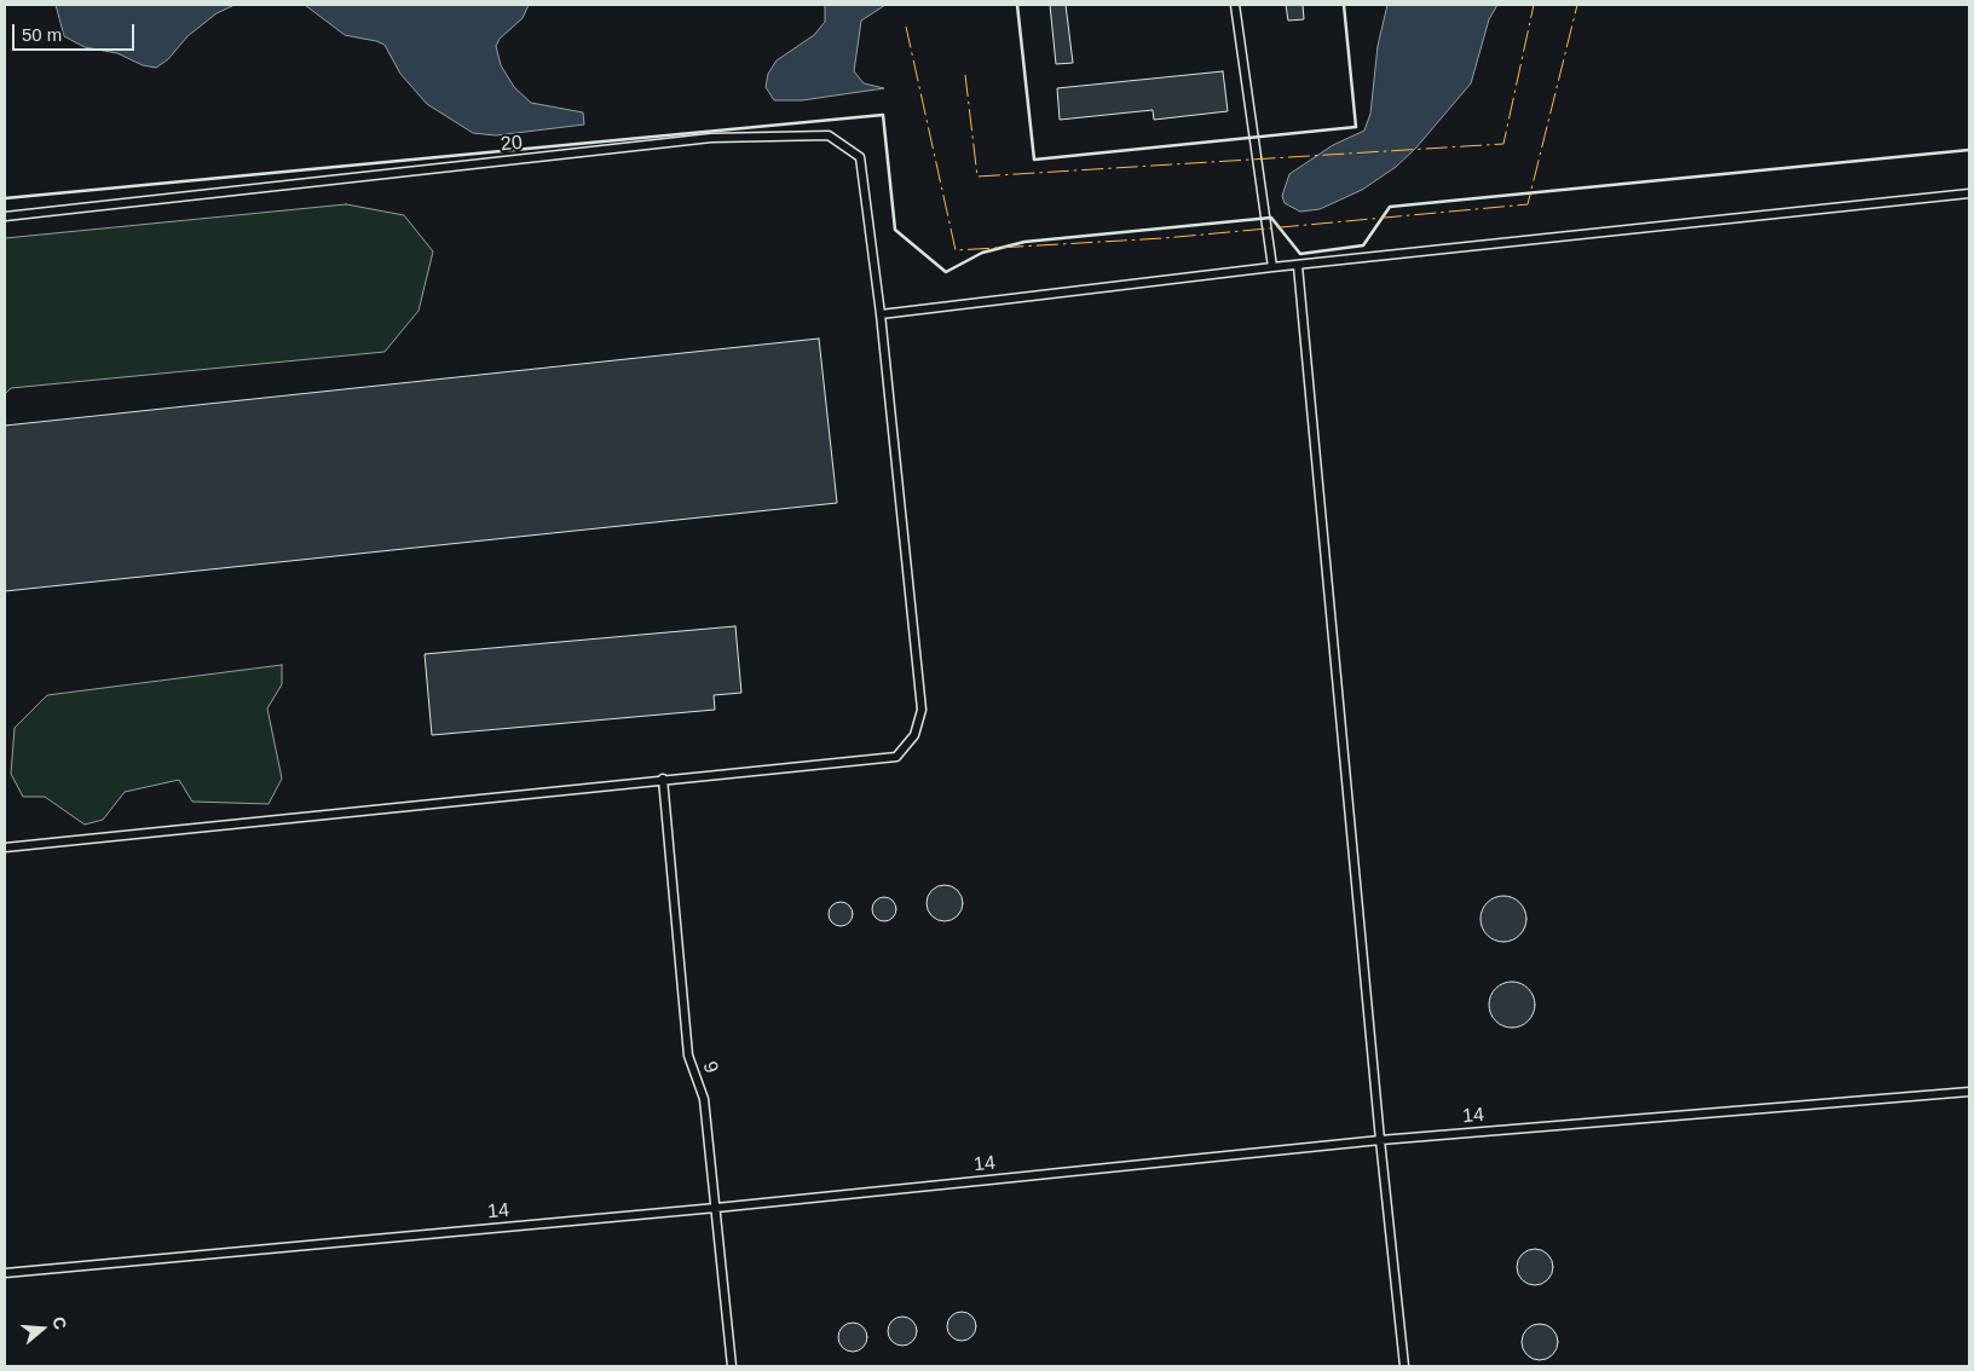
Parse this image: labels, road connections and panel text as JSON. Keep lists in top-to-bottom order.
{
  "streets": {
    "lane": ["20", "9", "14"]
  },
  "crossings": [
    ["20", "9"],
    ["9", "14"]
  ],
  "scale_bar": "50 m",
  "north": "right"
}
